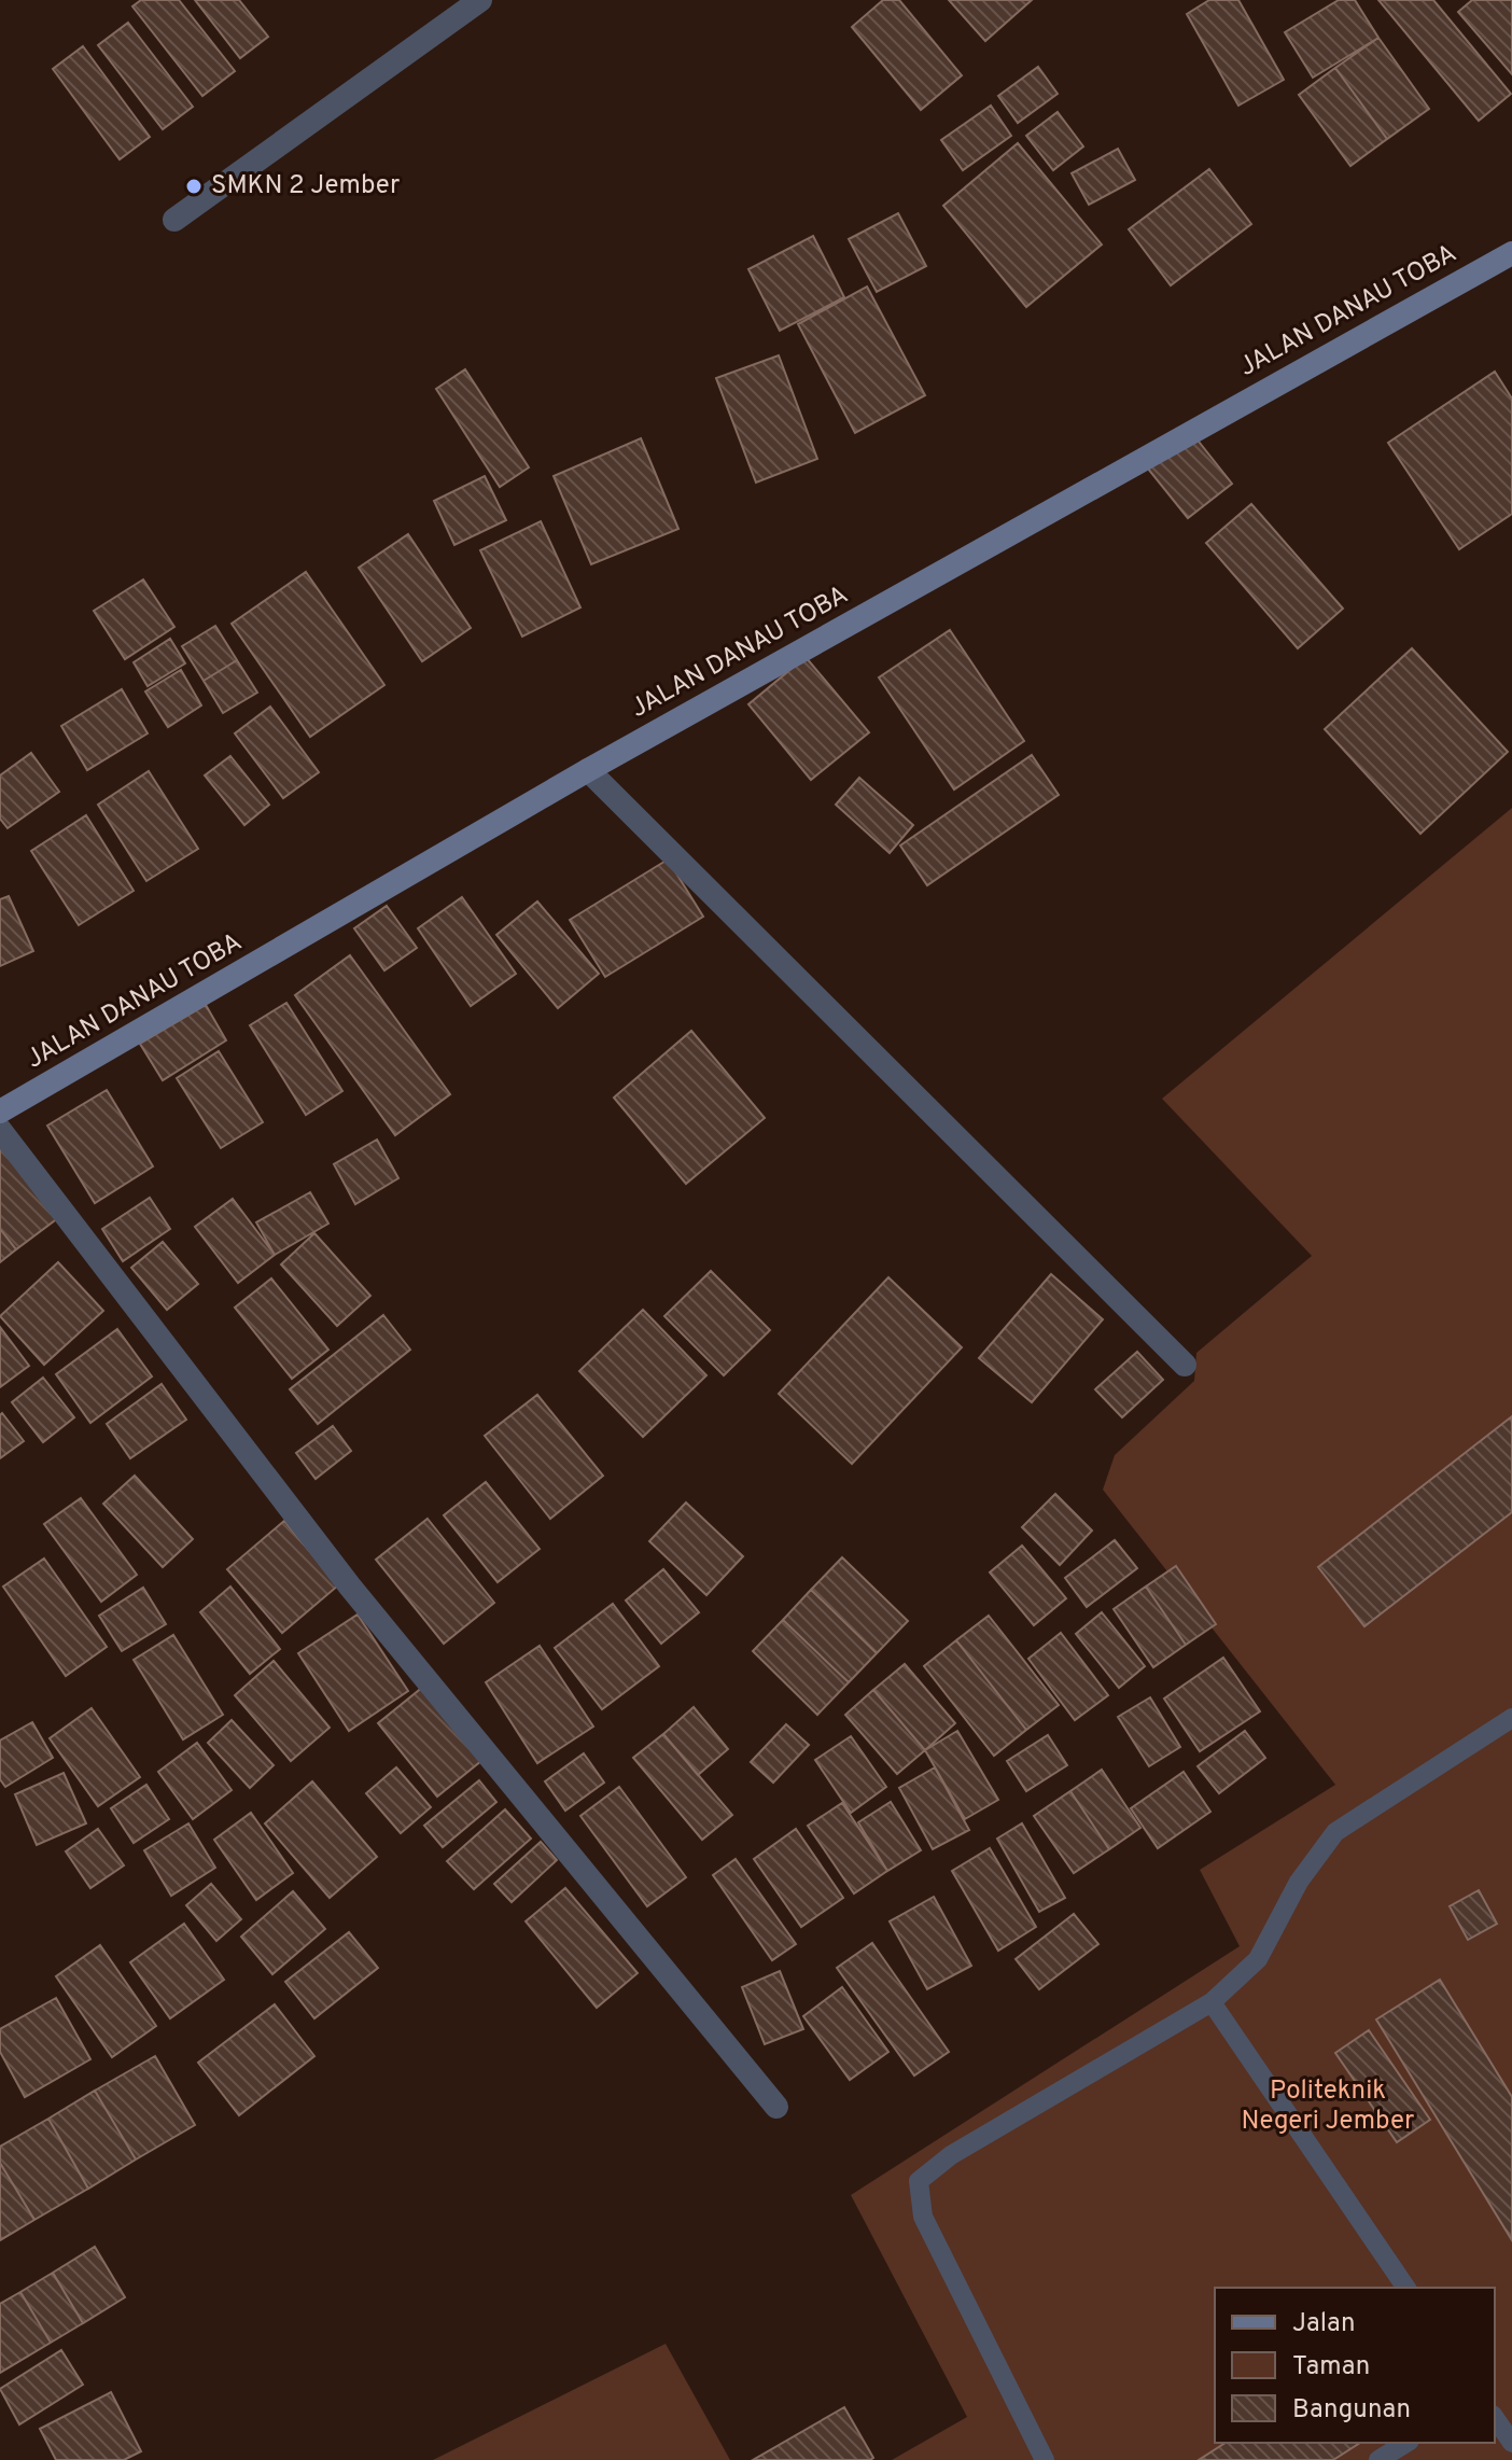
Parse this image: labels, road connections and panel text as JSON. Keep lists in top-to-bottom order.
{
  "streets": {
    "main road": ["JALAN DANAU TOBA"]
  },
  "parks": ["Politeknik Negeri Jember"],
  "places": ["SMKN 2 Jember"],
  "legend": ["Jalan", "Taman", "Bangunan"]
}
